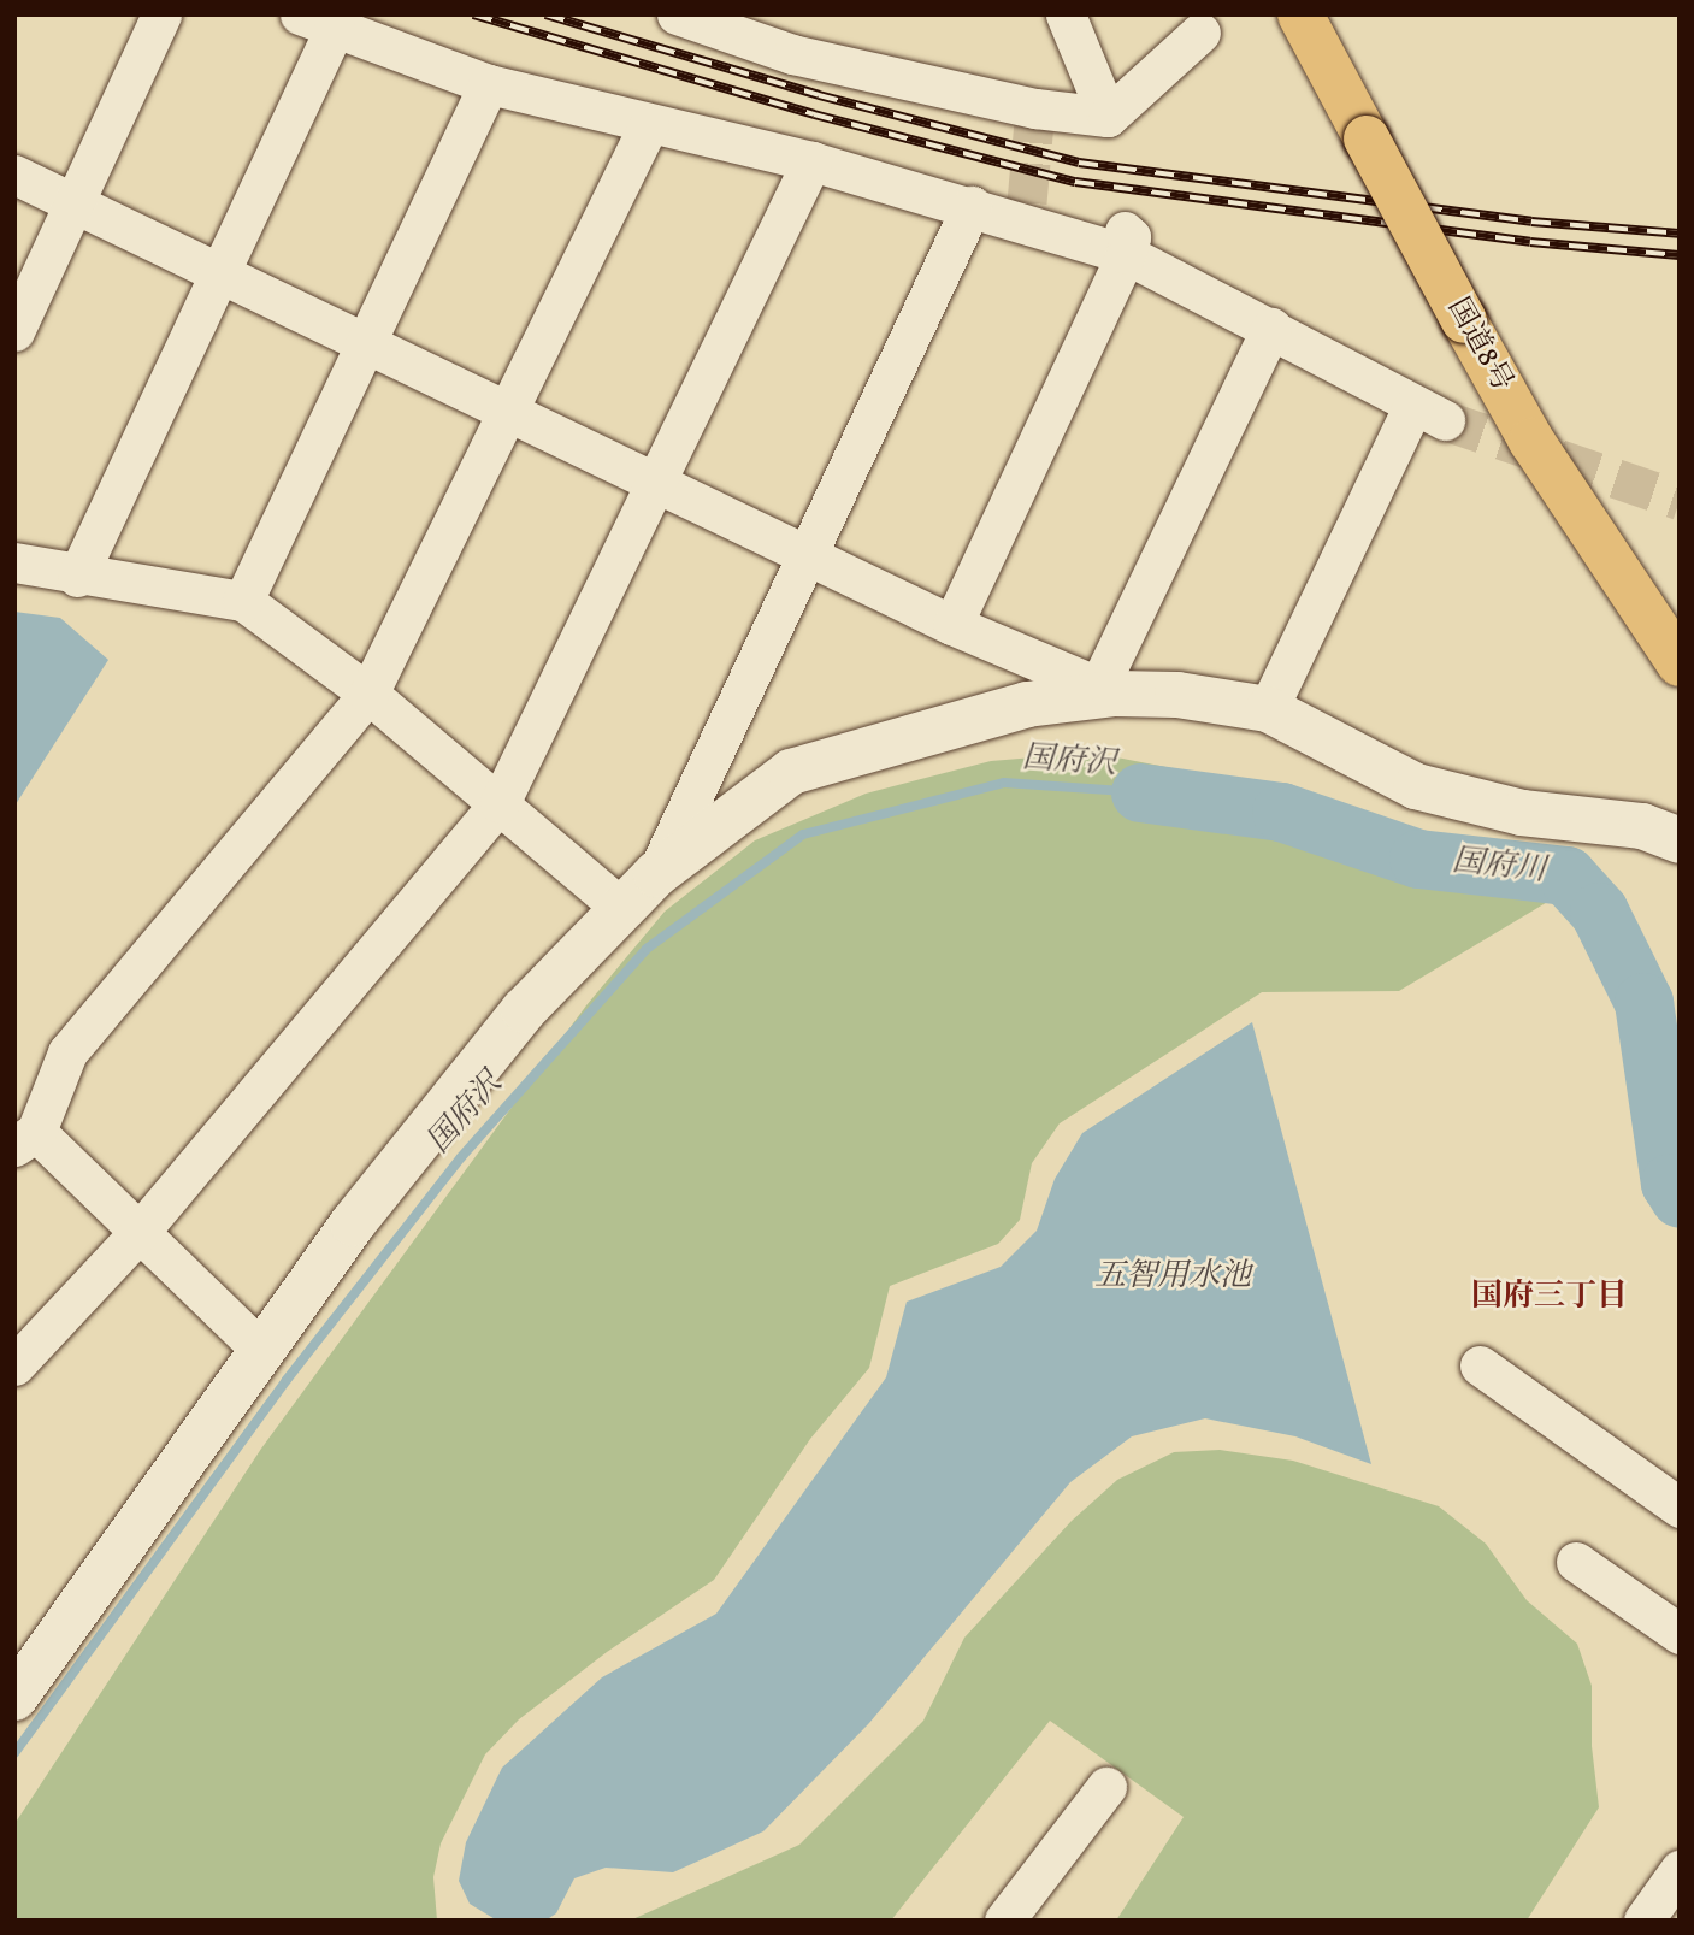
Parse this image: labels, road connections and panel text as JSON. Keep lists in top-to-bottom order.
{
  "streets": {
    "highway": ["国道8号"]
  },
  "districts": ["国府三丁目"],
  "water": ["国府沢", "国府川", "五智用水池"]
}
